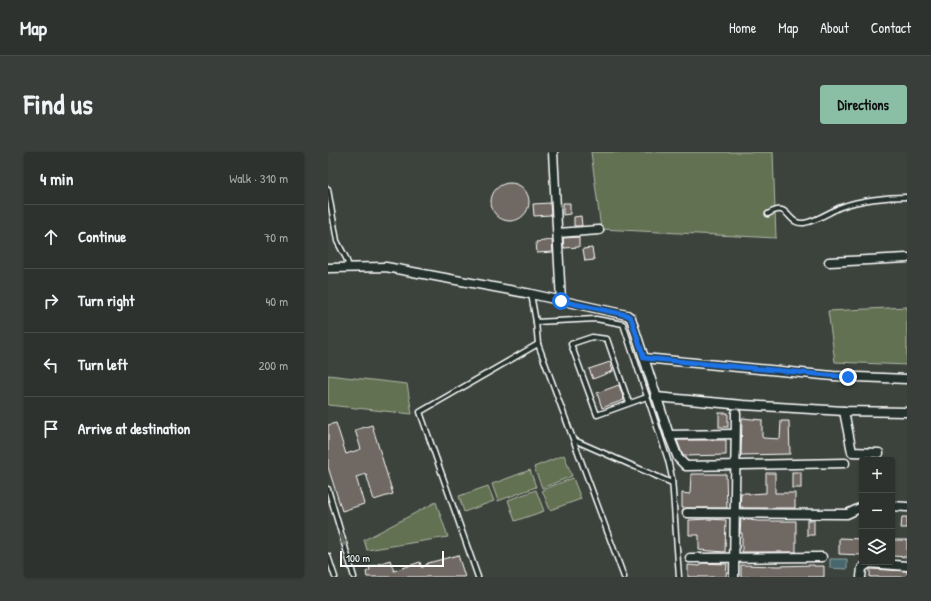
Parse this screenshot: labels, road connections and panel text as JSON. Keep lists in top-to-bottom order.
{
  "scale_bar": "100 m",
  "page": {
    "header": "Map",
    "nav": [
      "Home",
      "Map",
      "About",
      "Contact"
    ],
    "title": "Find us",
    "buttons": "Directions",
    "heading": ["4 min", "Walk · 310 m"],
    "list": [
      ["Continue", "70 m"],
      ["Turn right", "40 m"],
      ["Turn left", "200 m"],
      "Arrive at destination"
    ],
    "map_buttons": ["+", "−"],
    "scale": "100 m"
  }
}
